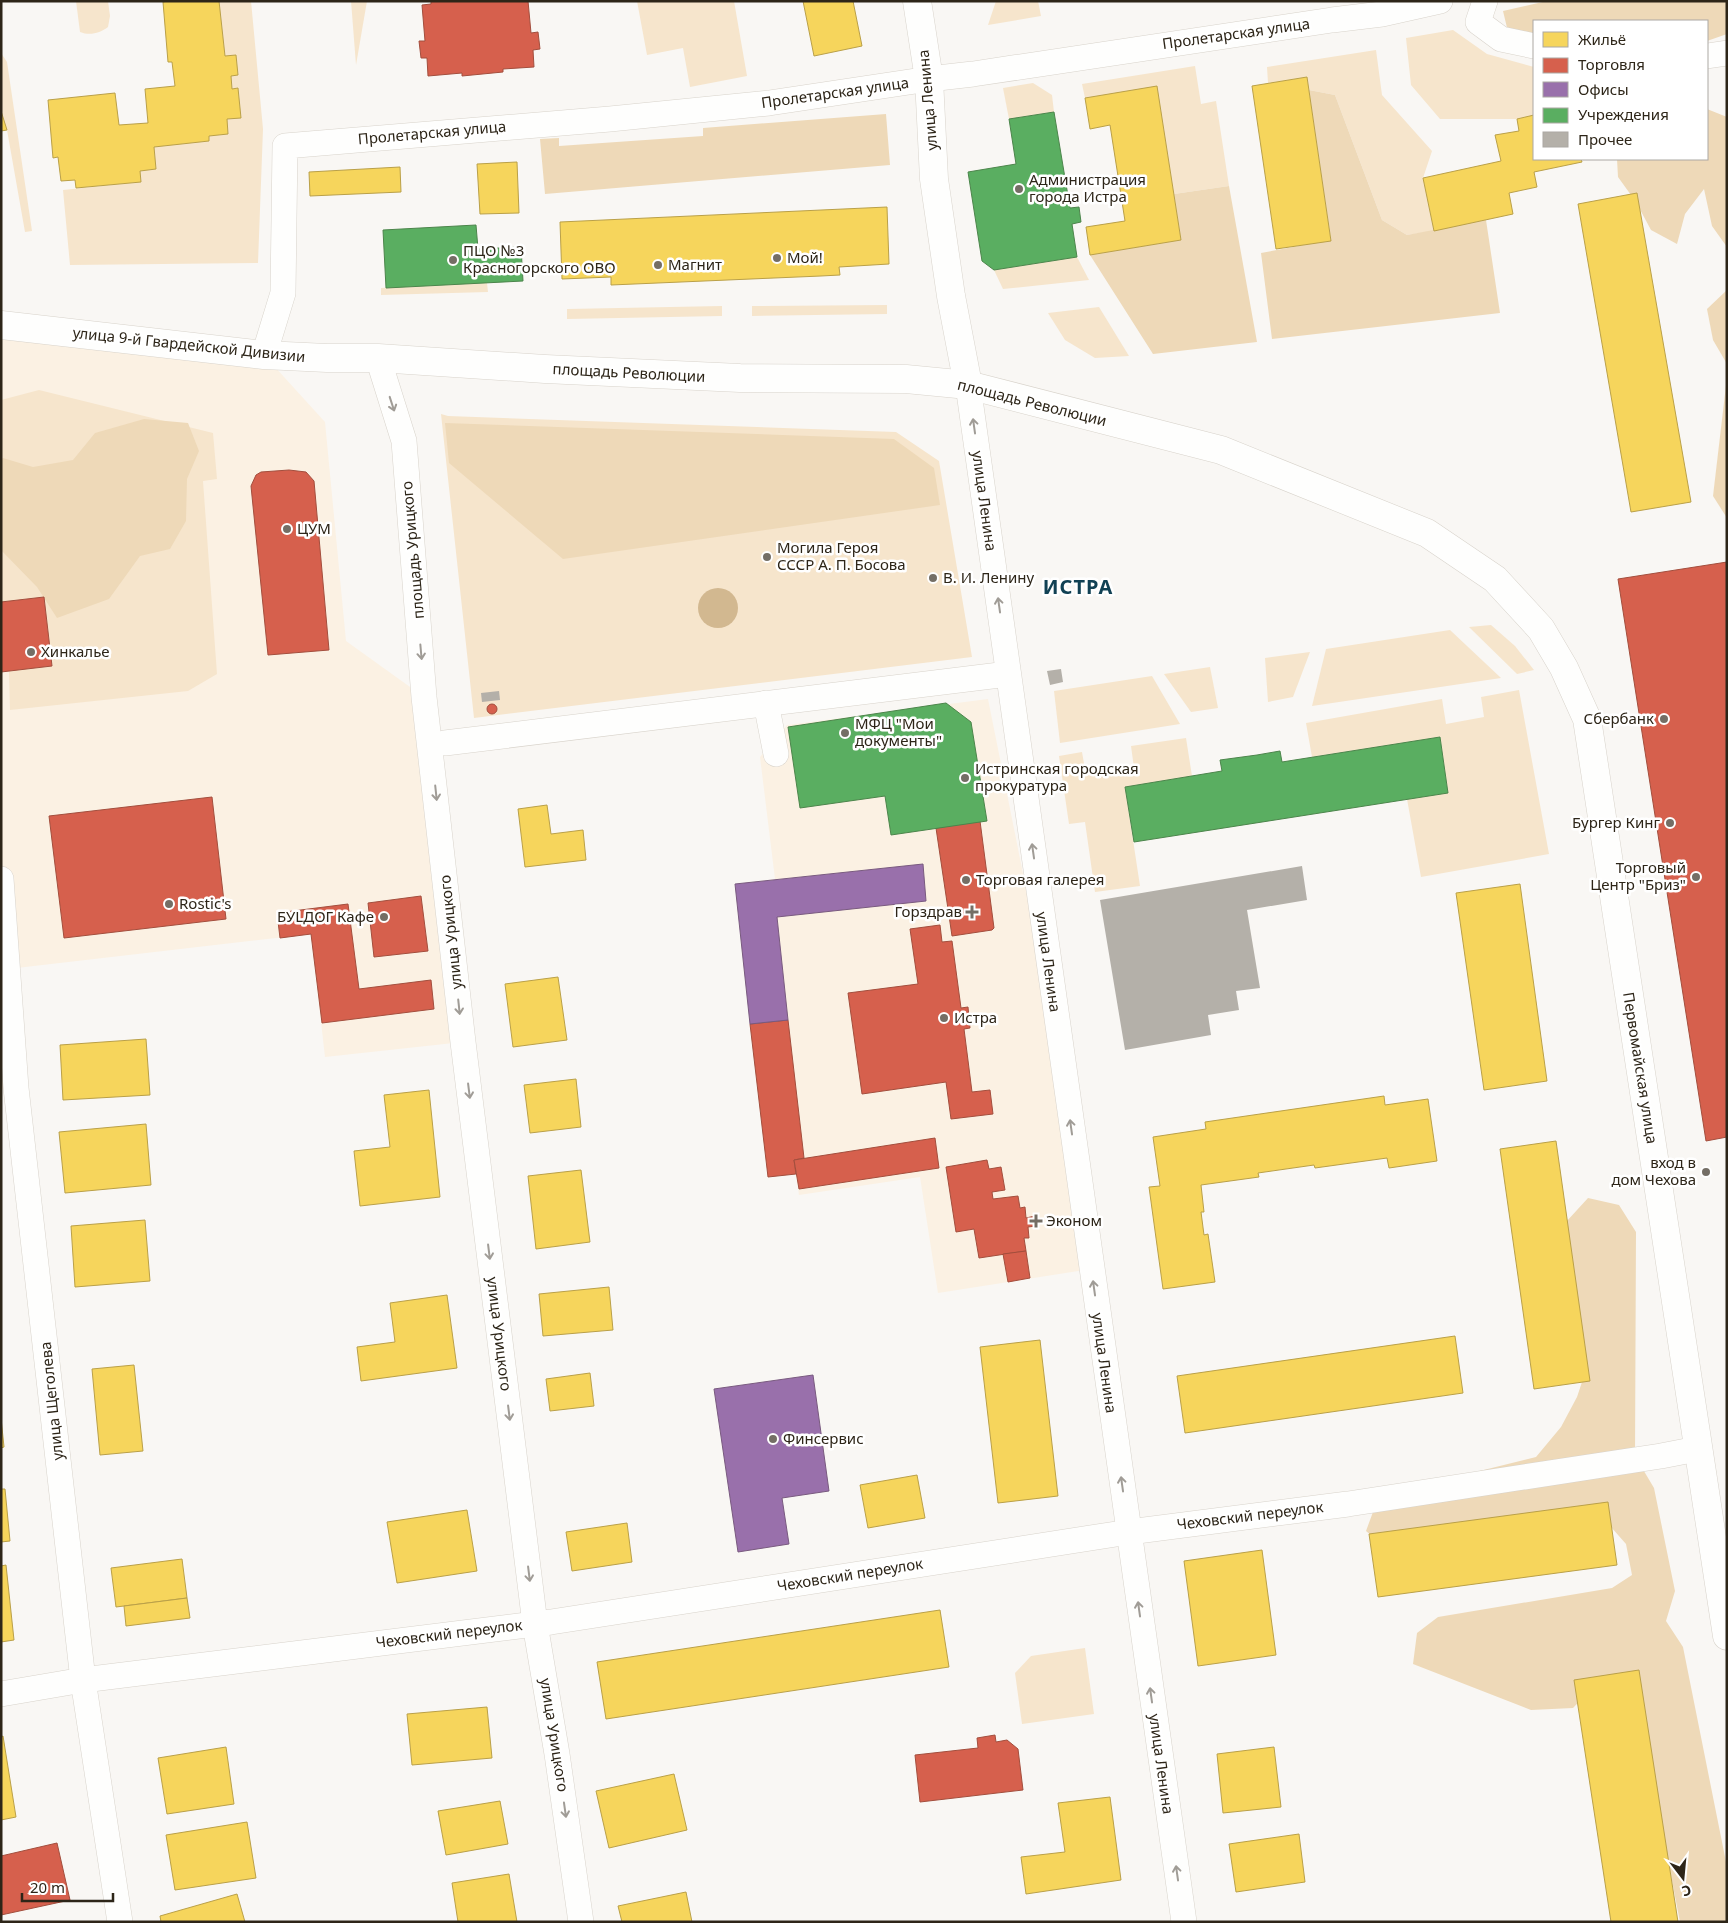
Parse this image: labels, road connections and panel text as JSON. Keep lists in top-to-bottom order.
{
  "streets": {
    "main road": [
      "улица Ленина",
      "улица 9-й Гвардейской Дивизии",
      "площадь Революции",
      "Первомайская улица"
    ],
    "street": [
      "Пролетарская улица",
      "площадь Урицкого",
      "улица Урицкого",
      "улица Щеголева",
      "Чеховский переулок"
    ]
  },
  "crossings": [
    ["Пролетарская улица", "улица Ленина"],
    ["Пролетарская улица", "улица 9-й Гвардейской Дивизии"],
    ["улица Ленина", "площадь Революции"],
    ["улица Ленина", "Чеховский переулок"],
    ["улица 9-й Гвардейской Дивизии", "площадь Революции"],
    ["улица 9-й Гвардейской Дивизии", "площадь Урицкого"],
    ["площадь Революции", "площадь Урицкого"],
    ["площадь Революции", "Первомайская улица"],
    ["площадь Урицкого", "улица Урицкого"],
    ["улица Урицкого", "Чеховский переулок"],
    ["Первомайская улица", "Чеховский переулок"],
    ["улица Щеголева", "Чеховский переулок"]
  ],
  "one_way": ["улица Ленина", "площадь Урицкого", "улица Урицкого"],
  "districts": ["ИСТРА"],
  "places": {
    "other": [
      "Администрация города Истра",
      "Мой!",
      "ПЦО №3 Красногорского ОВО",
      "Магнит",
      "ЦУМ",
      "Могила Героя СССР А. П. Босова",
      "В. И. Ленину",
      "Хинкалье",
      "Сбербанк",
      "МФЦ \"Мои документы\"",
      "Истринская городская прокуратура",
      "Бургер Кинг",
      "Торговый Центр \"Бриз\"",
      "Торговая галерея",
      "Rostic's",
      "БУLДОГ Кафе",
      "Истра",
      "вход в дом Чехова",
      "Финсервис"
    ],
    "health": ["Горздрав", "Эконом"]
  },
  "legend": [
    "Жильё",
    "Торговля",
    "Офисы",
    "Учреждения",
    "Прочее"
  ],
  "scale_bar": "20 m",
  "north": "bottom"
}
